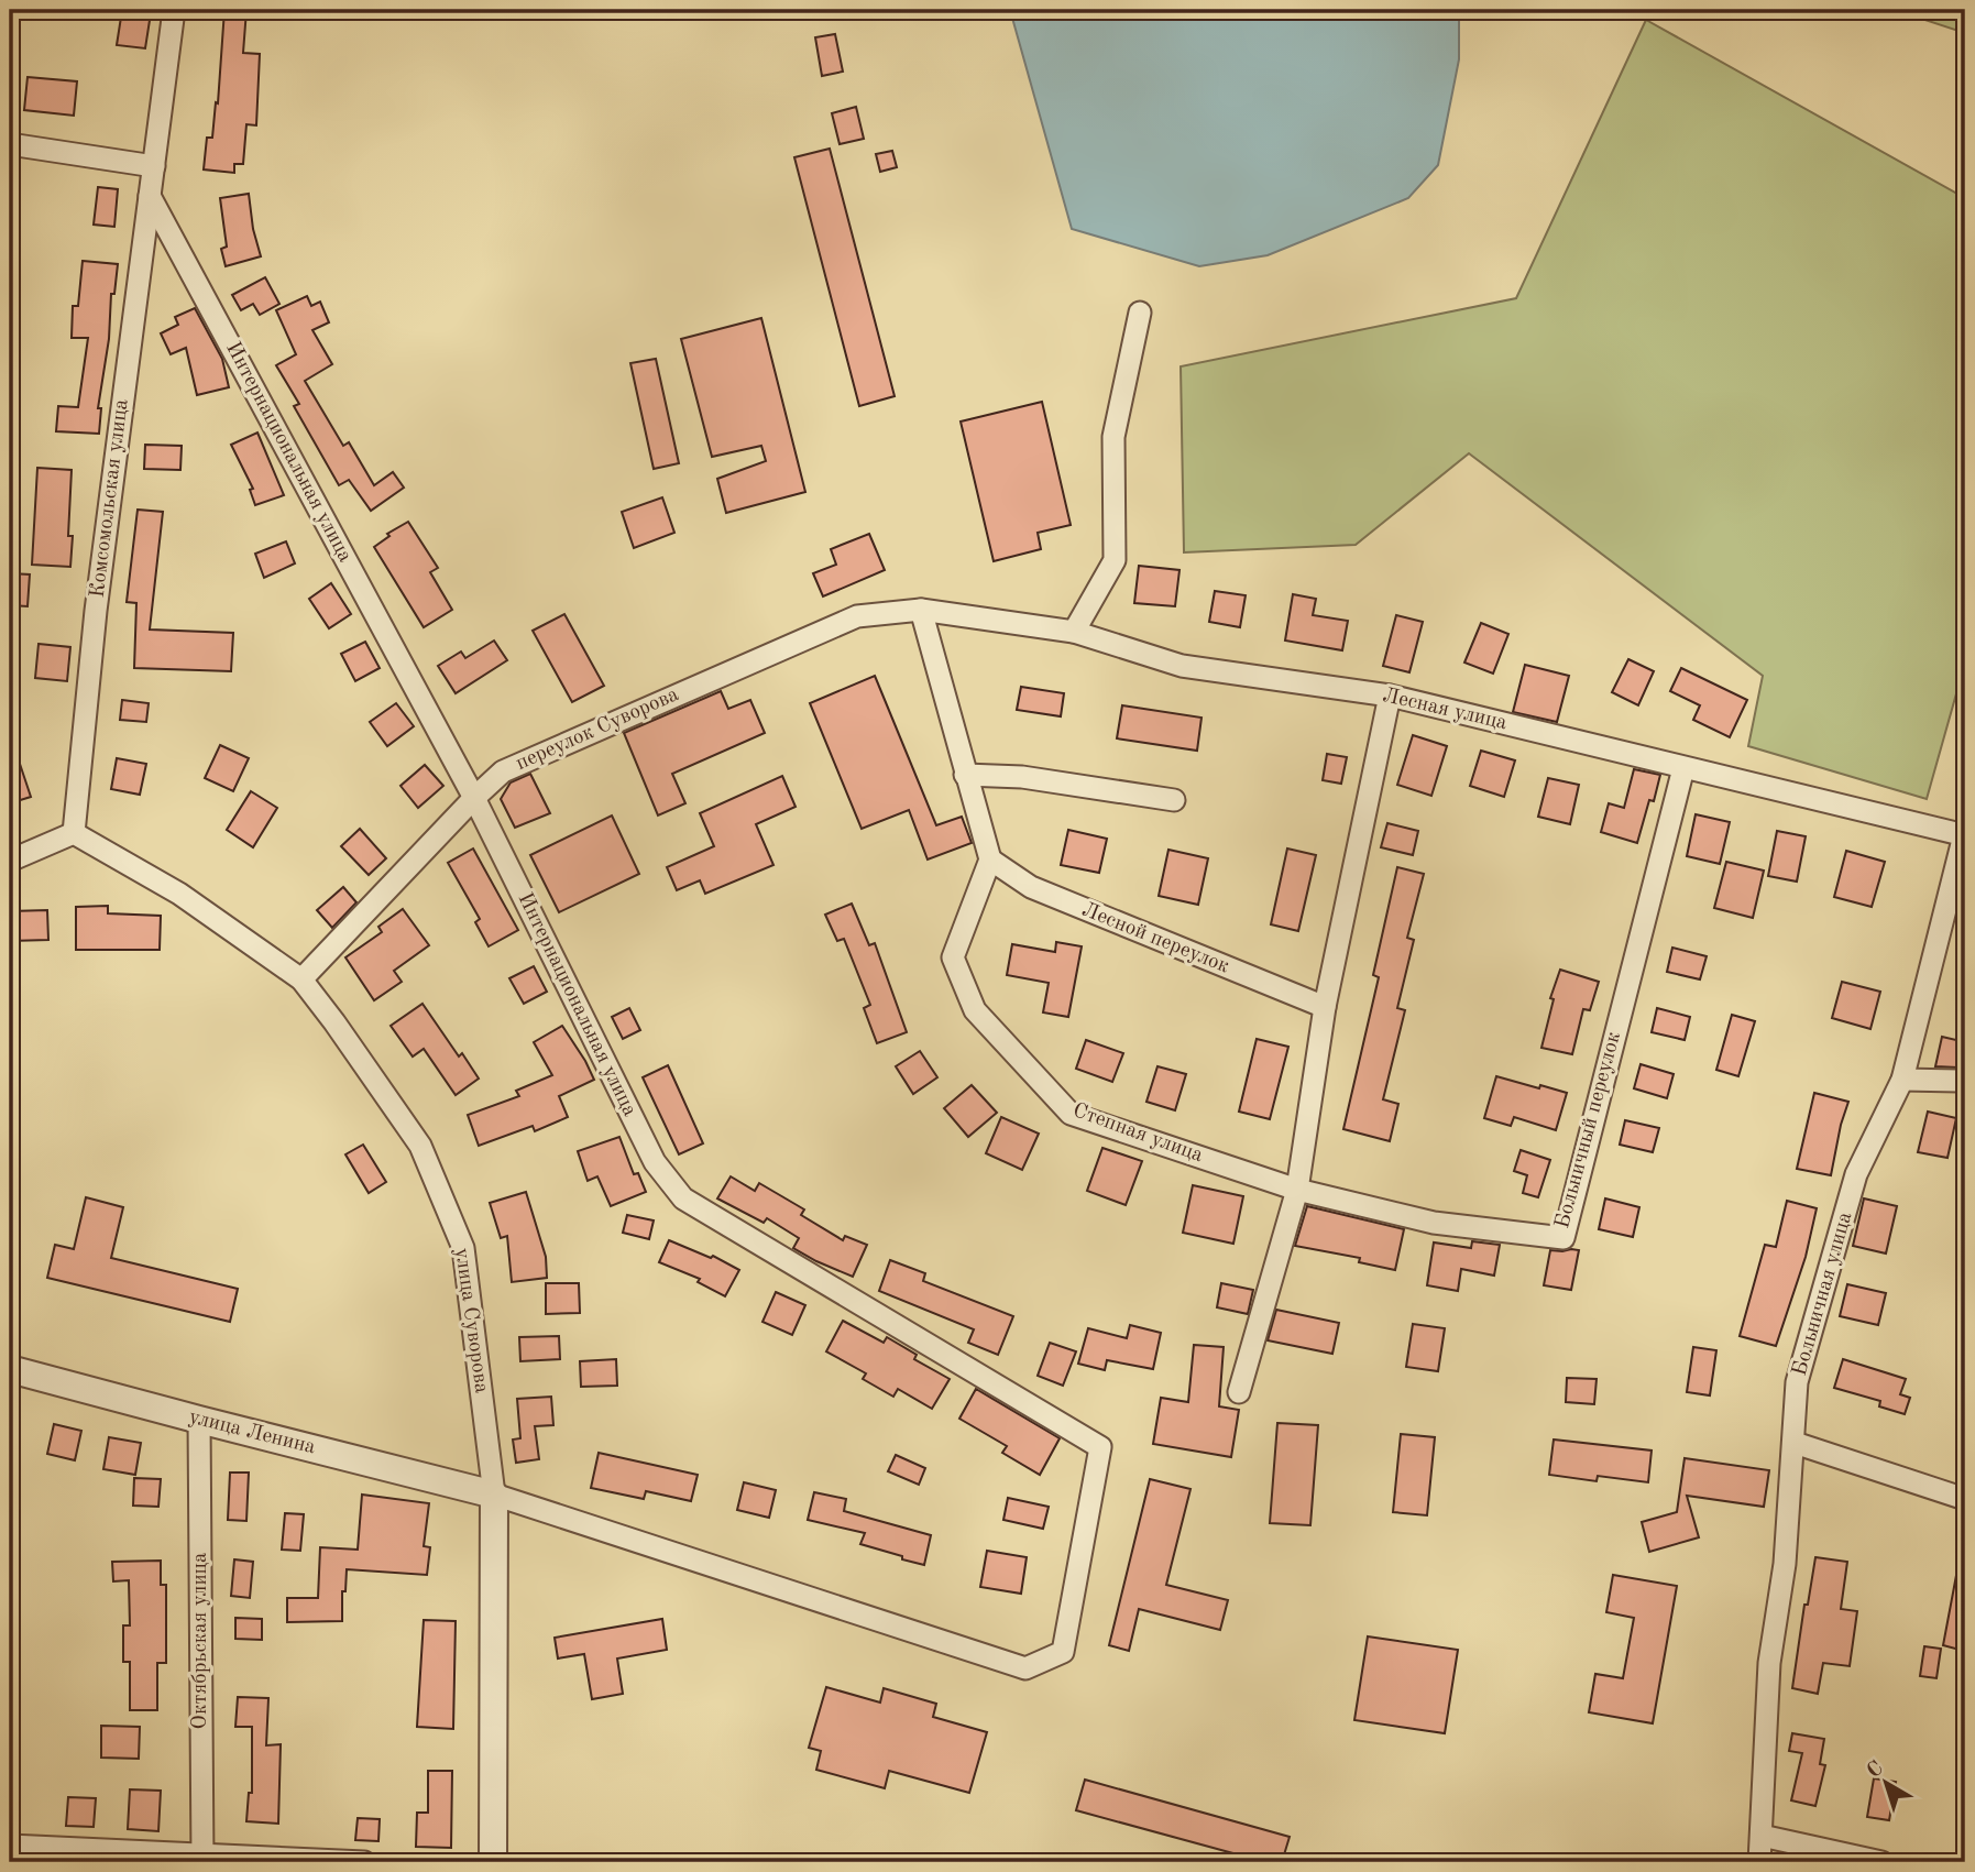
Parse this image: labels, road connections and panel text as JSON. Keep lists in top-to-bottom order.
{
  "streets": {
    "street": [
      "Интернациональная улица",
      "Комсомольская улица",
      "Лесная улица",
      "переулок Суворова",
      "Лесной переулок",
      "Больничный переулок",
      "Степная улица",
      "Больничная улица",
      "улица Суворова",
      "улица Ленина",
      "Октябрьская улица"
    ]
  },
  "crossings": [
    ["Интернациональная улица", "Комсомольская улица"],
    ["Интернациональная улица", "переулок Суворова"],
    ["Интернациональная улица", "улица Суворова"],
    ["Интернациональная улица", "улица Ленина"],
    ["Комсомольская улица", "улица Суворова"],
    ["Лесная улица", "переулок Суворова"],
    ["Лесная улица", "Больничный переулок"],
    ["Лесная улица", "Больничная улица"],
    ["переулок Суворова", "улица Суворова"],
    ["Лесной переулок", "Степная улица"],
    ["Больничный переулок", "Степная улица"],
    ["улица Суворова", "улица Ленина"],
    ["улица Ленина", "Октябрьская улица"]
  ],
  "north": "top left"
}
